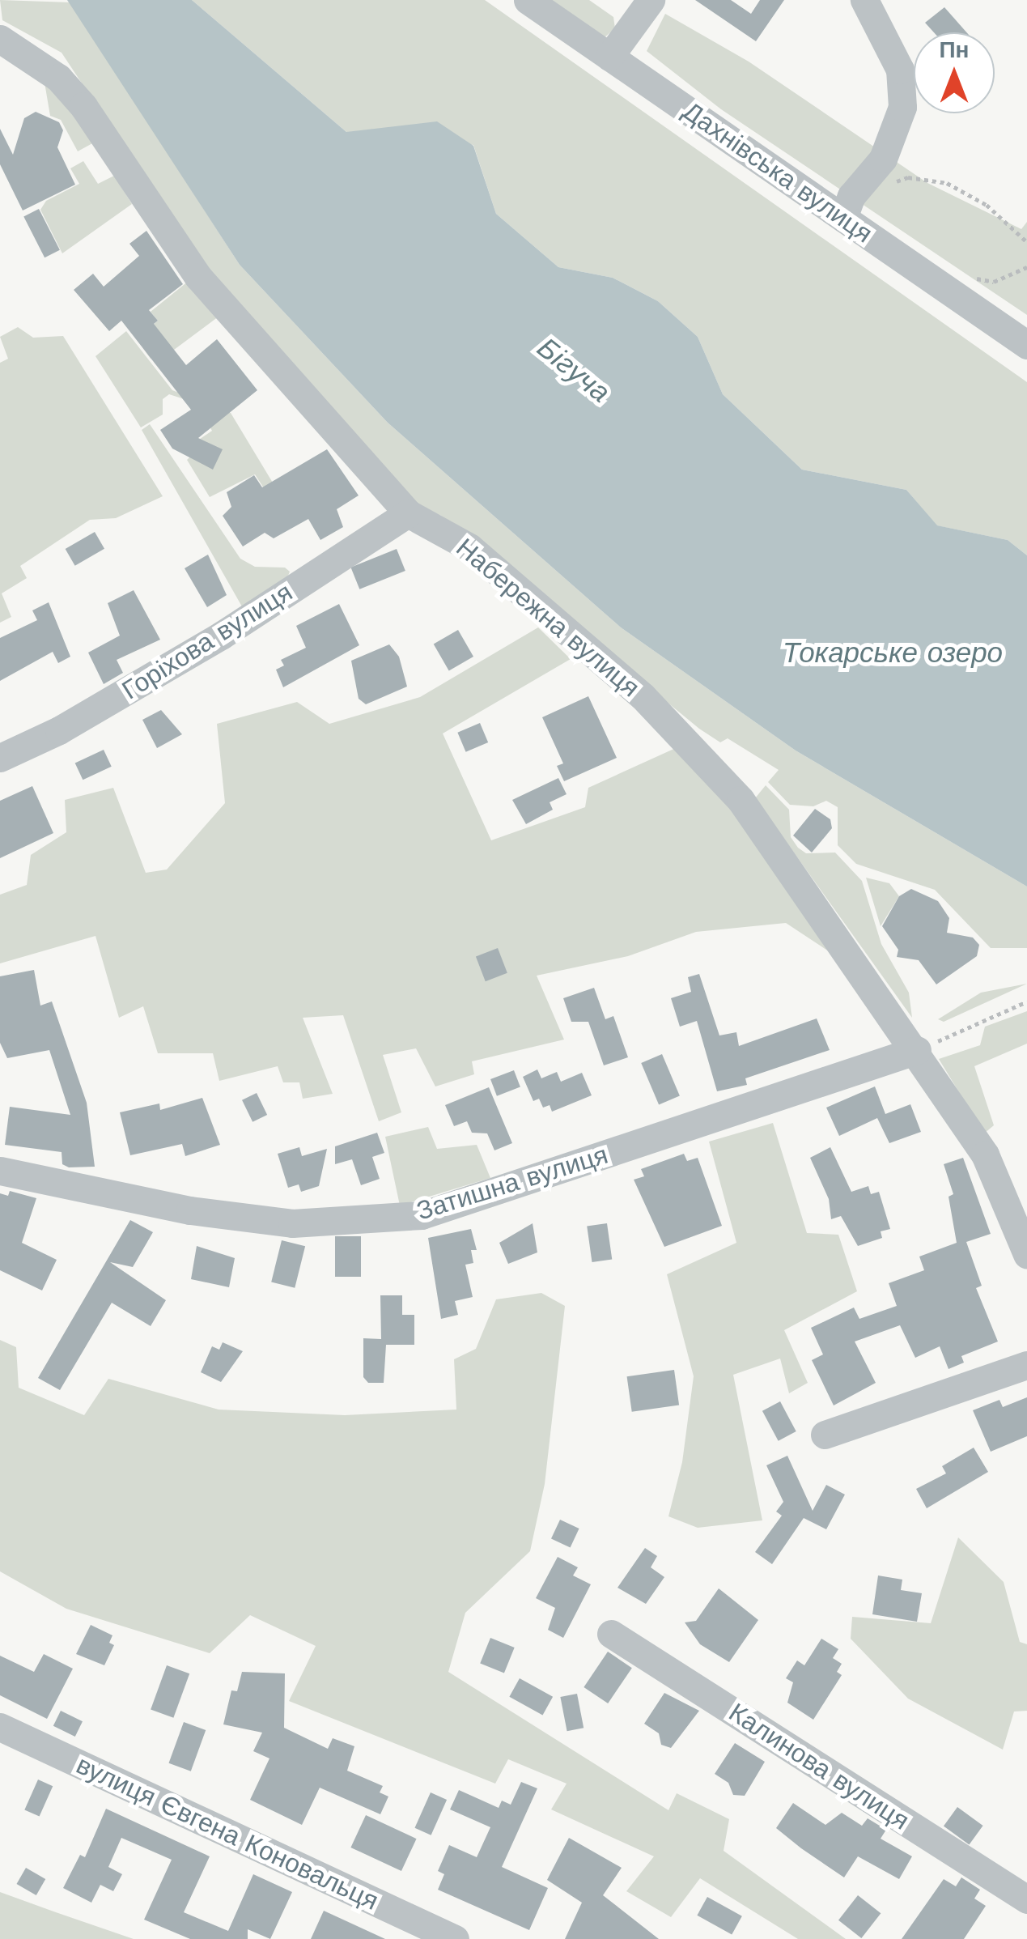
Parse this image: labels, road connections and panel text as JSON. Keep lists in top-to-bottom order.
{
  "streets": {
    "street": [
      "Дахнівська вулиця",
      "Набережна вулиця",
      "Горіхова вулиця",
      "Затишна вулиця",
      "Калинова вулиця",
      "вулиця Євгена Коновальця"
    ]
  },
  "crossings": [
    ["Набережна вулиця", "Горіхова вулиця"],
    ["Набережна вулиця", "Затишна вулиця"]
  ],
  "water": ["Бігуча", "Токарське озеро"],
  "north": "top"
}
